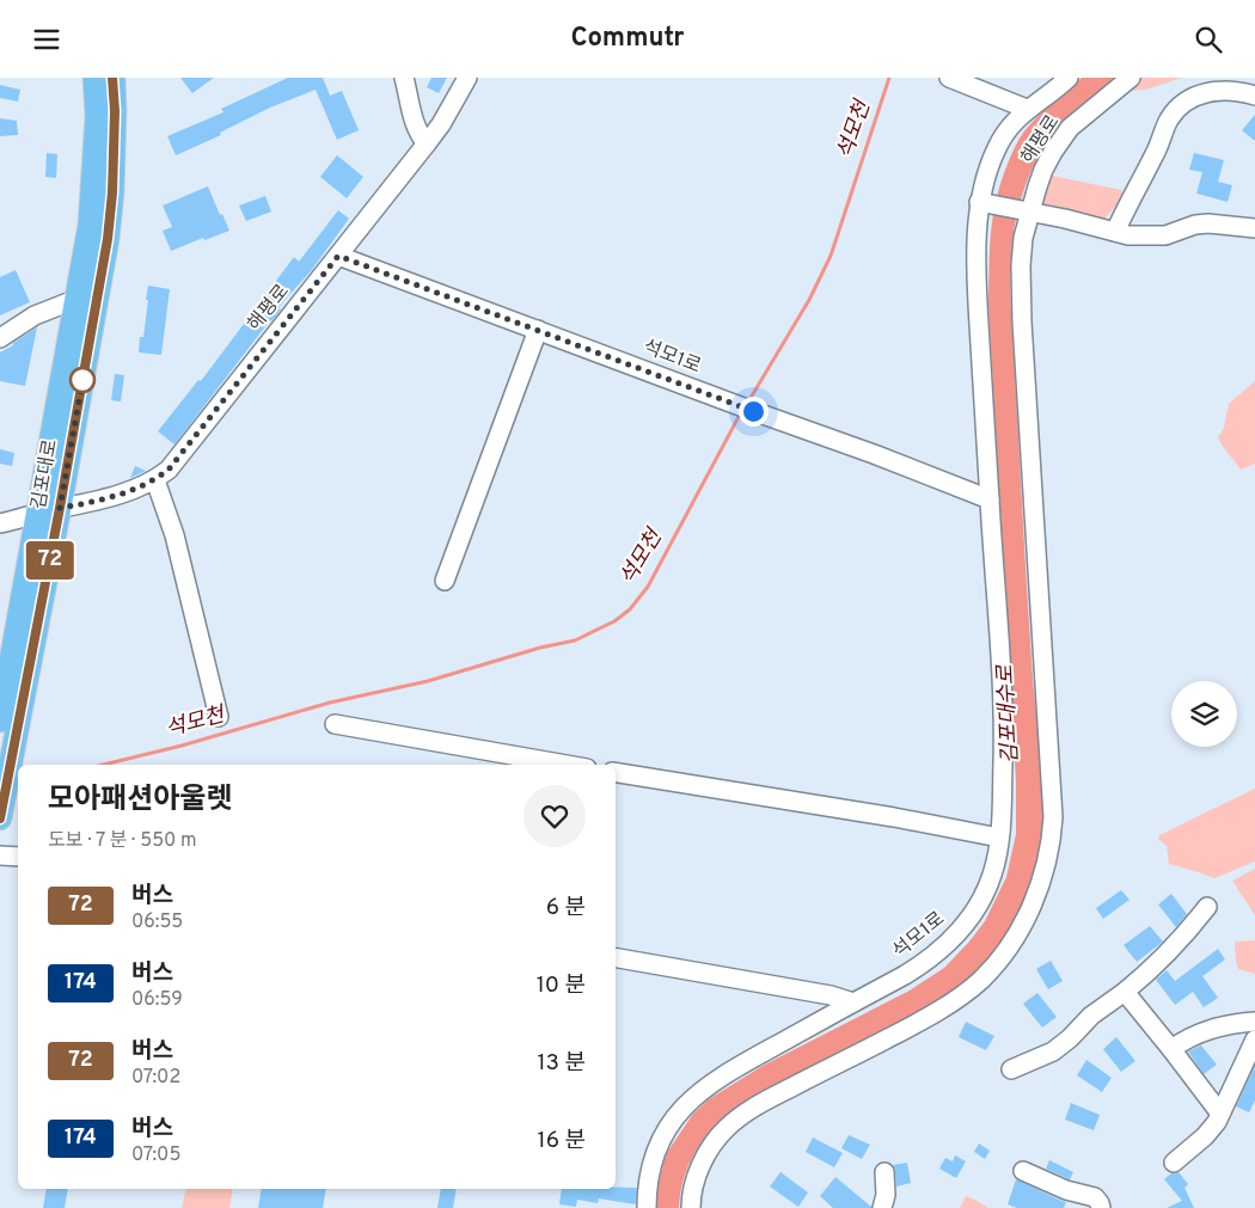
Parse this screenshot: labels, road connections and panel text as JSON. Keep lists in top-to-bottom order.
{
  "streets": {
    "main road": ["김포대로"],
    "lane": ["해평로", "석모1로"]
  },
  "crossings": [
    ["해평로", "석모1로"],
    ["해평로", "김포대로"]
  ],
  "water": ["석모천", "김포대수로"],
  "lines": ["bus line 72"],
  "page": {
    "header": "Commutr",
    "on_map": "72",
    "heading": ["모아패션아울렛", "도보 · 7 분 · 550 m"],
    "list": [
      {
        "mark": "72",
        "name": "버스",
        "note": "06:55",
        "value": "6 분"
      },
      {
        "mark": "174",
        "name": "버스",
        "note": "06:59",
        "value": "10 분"
      },
      {
        "mark": "72",
        "name": "버스",
        "note": "07:02",
        "value": "13 분"
      },
      {
        "mark": "174",
        "name": "버스",
        "note": "07:05",
        "value": "16 분"
      }
    ]
  }
}
